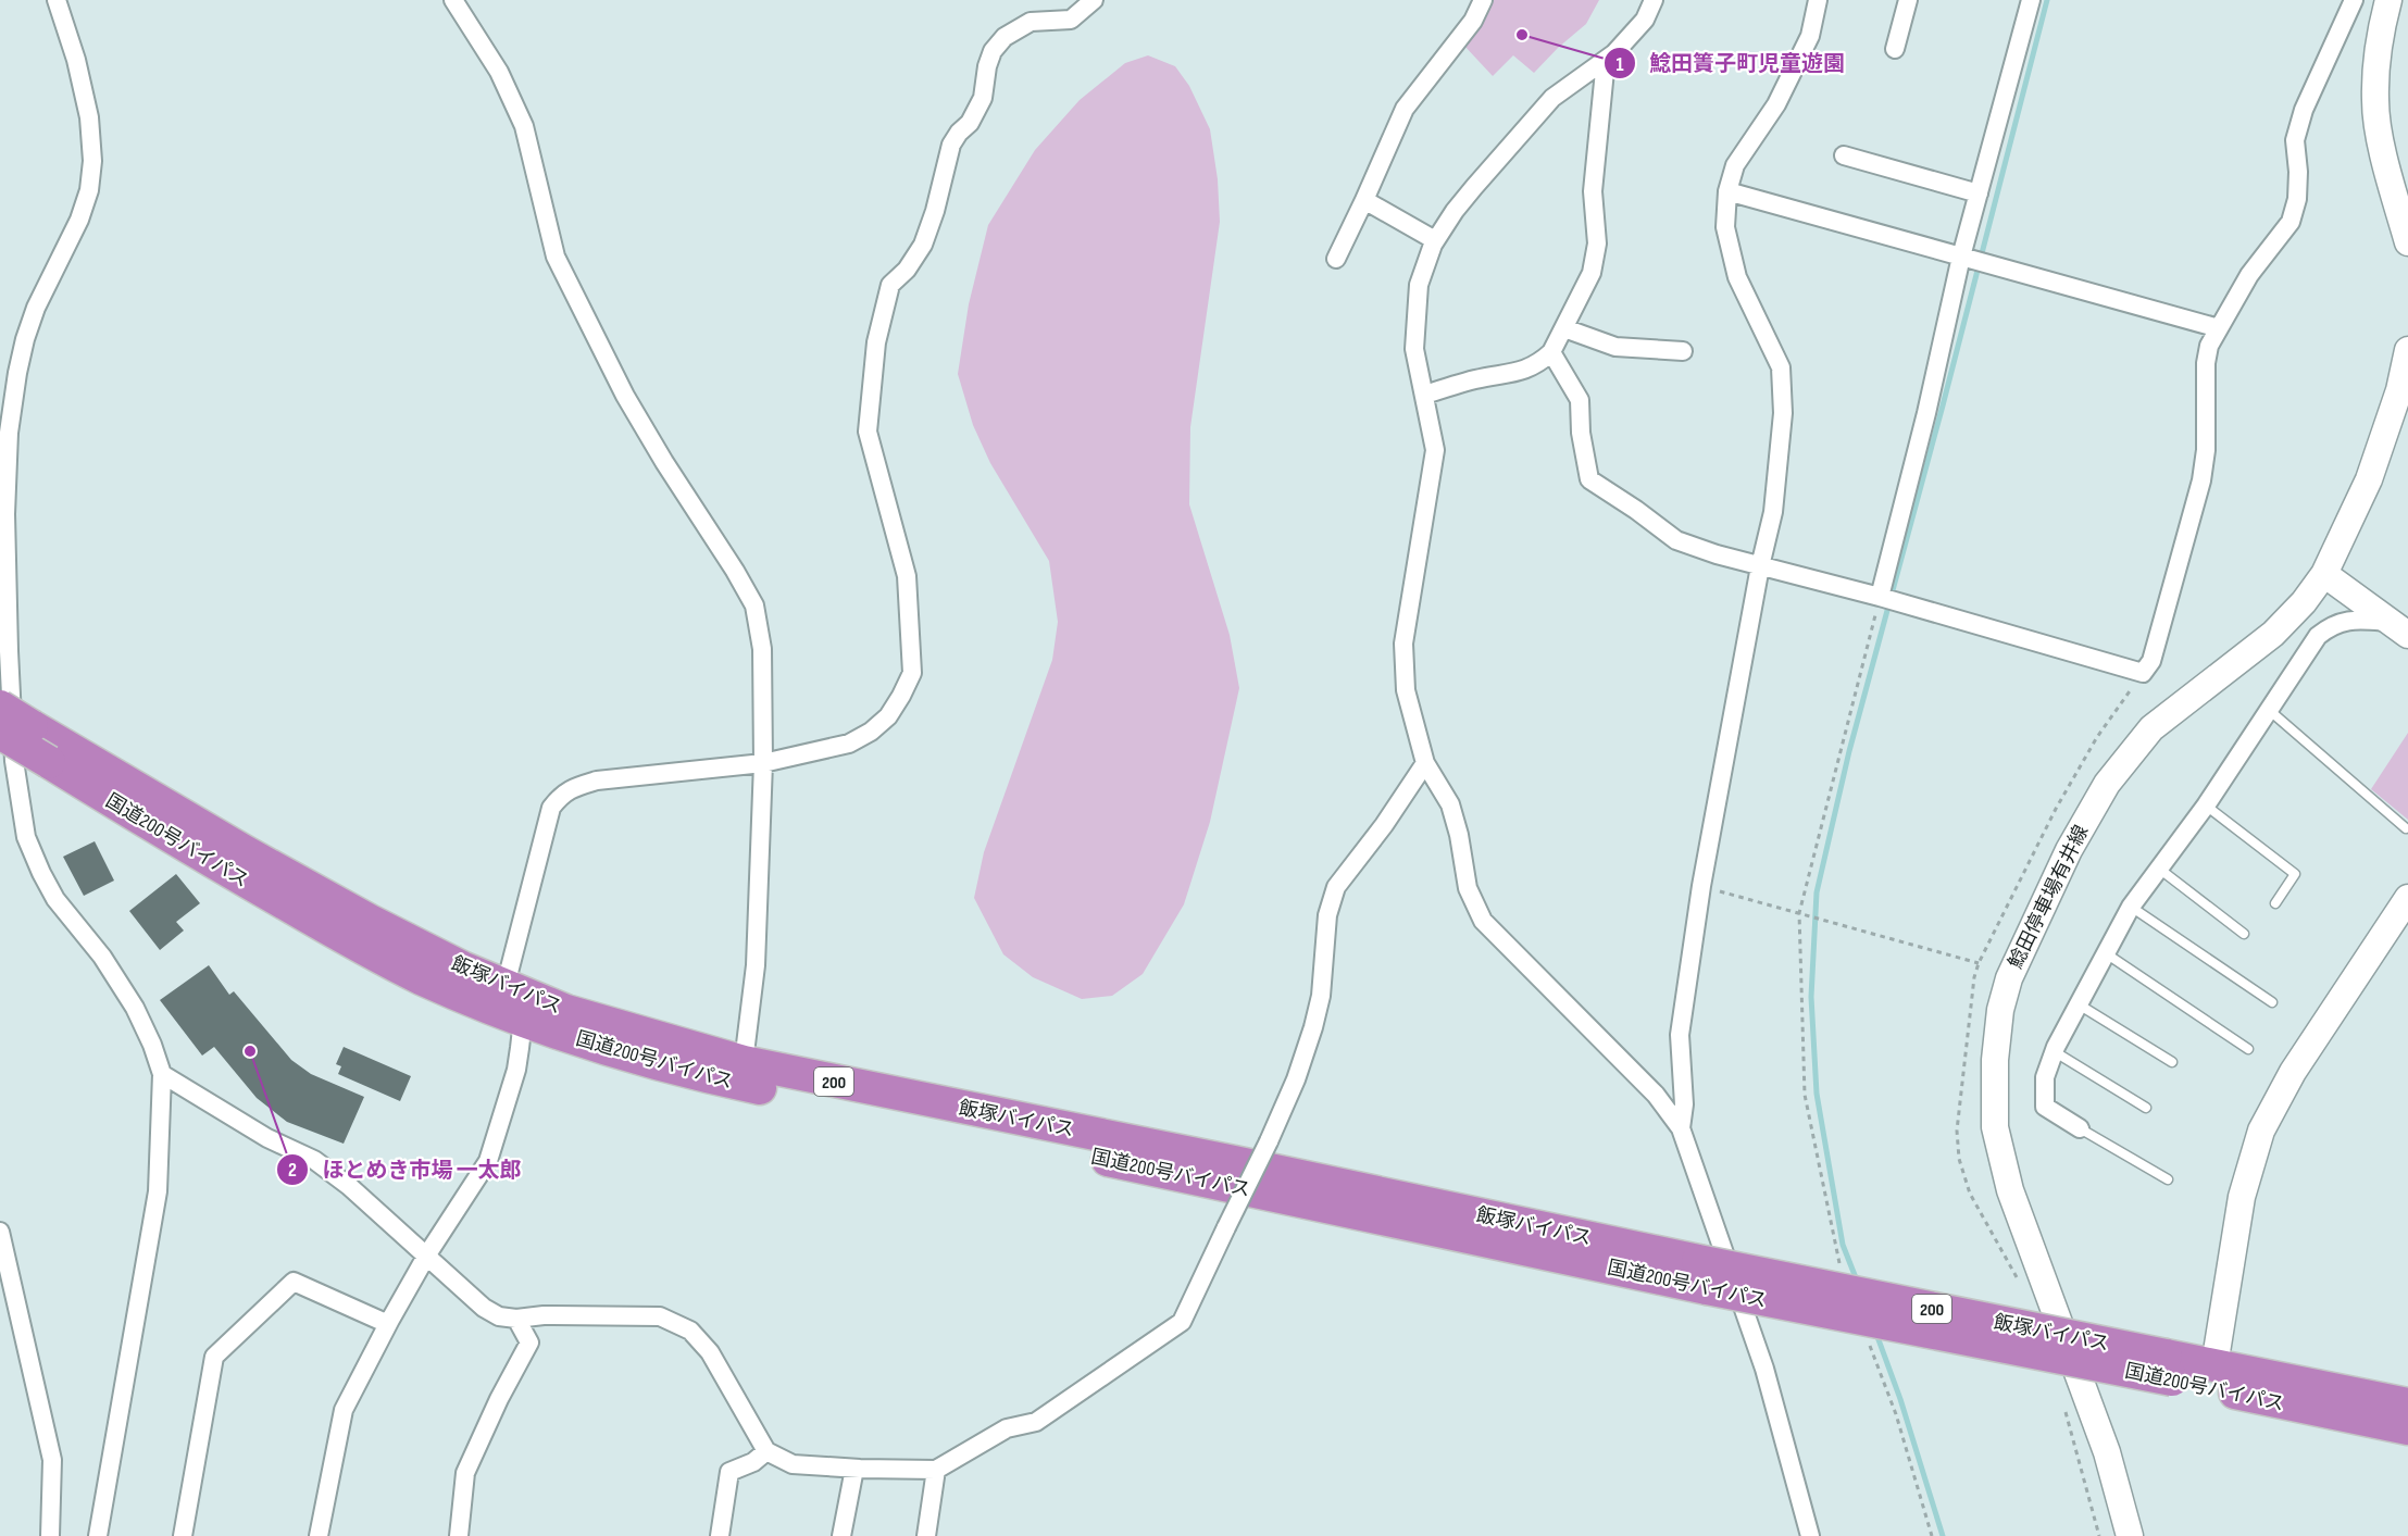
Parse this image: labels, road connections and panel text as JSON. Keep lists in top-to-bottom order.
{
  "streets": {
    "highway": ["国道200号バイパス", "飯塚バイパス", "200"],
    "main road": ["鯰田停車場有井線"]
  },
  "crossings": [
    ["国道200号バイパス", "飯塚バイパス"],
    ["国道200号バイパス", "200"]
  ],
  "places": ["鯰田簀子町児童遊園", "ほとめき市場 一太郎"]
}
